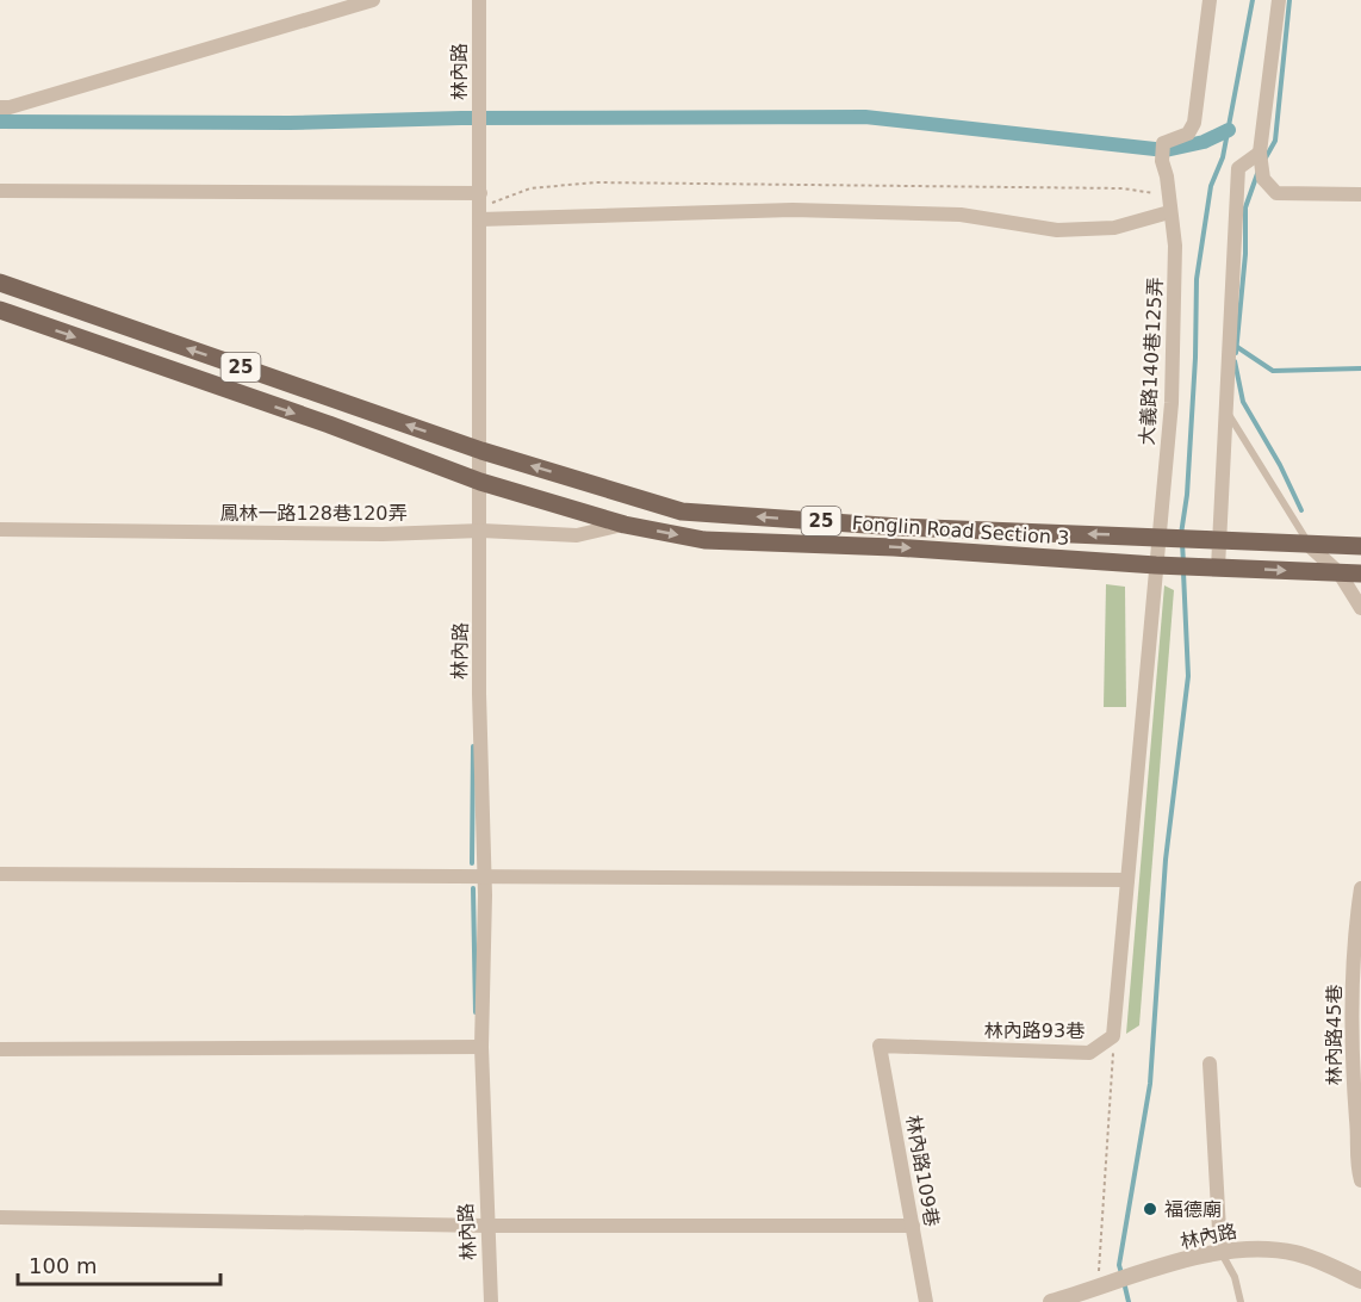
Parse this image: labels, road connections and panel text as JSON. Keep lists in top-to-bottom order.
{
  "streets": {
    "main road": ["25", "Fonglin Road Section 3"],
    "street": [
      "林內路",
      "大義路140巷125弄",
      "鳳林一路128巷120弄",
      "林內路93巷",
      "林內路45巷",
      "林內路109巷"
    ]
  },
  "crossings": [
    ["林內路", "25"],
    ["林內路", "鳳林一路128巷120弄"],
    ["林內路", "Fonglin Road Section 3"],
    ["大義路140巷125弄", "Fonglin Road Section 3"],
    ["大義路140巷125弄", "林內路93巷"],
    ["25", "Fonglin Road Section 3"],
    ["鳳林一路128巷120弄", "Fonglin Road Section 3"],
    ["Fonglin Road Section 3", "林內路93巷"],
    ["林內路93巷", "林內路109巷"]
  ],
  "places": ["福德廟"],
  "scale_bar": "100 m"
}
